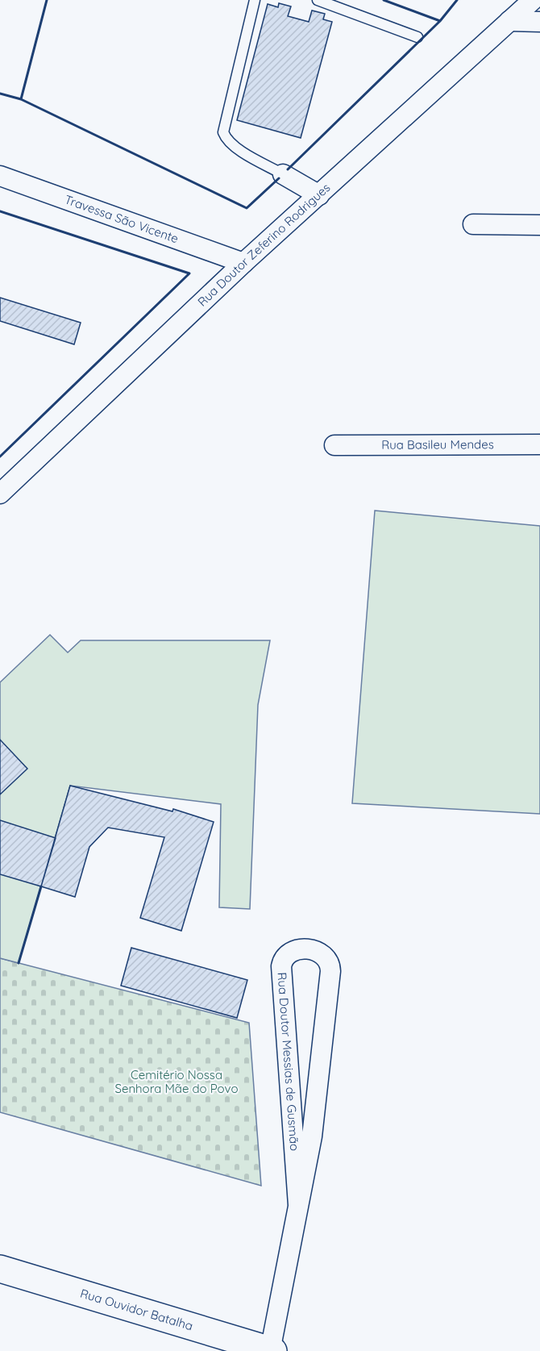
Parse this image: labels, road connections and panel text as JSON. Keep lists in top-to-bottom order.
{
  "streets": {
    "street": [
      "Travessa São Vicente",
      "Rua Doutor Zeferino Rodrigues",
      "Rua Basileu Mendes",
      "Rua Doutor Messias de Gusmão",
      "Rua Ouvidor Batalha"
    ]
  },
  "crossings": [
    ["Travessa São Vicente", "Rua Doutor Zeferino Rodrigues"],
    ["Rua Doutor Messias de Gusmão", "Rua Ouvidor Batalha"]
  ],
  "parks": ["Cemitério Nossa Senhora Mãe do Povo"]
}
